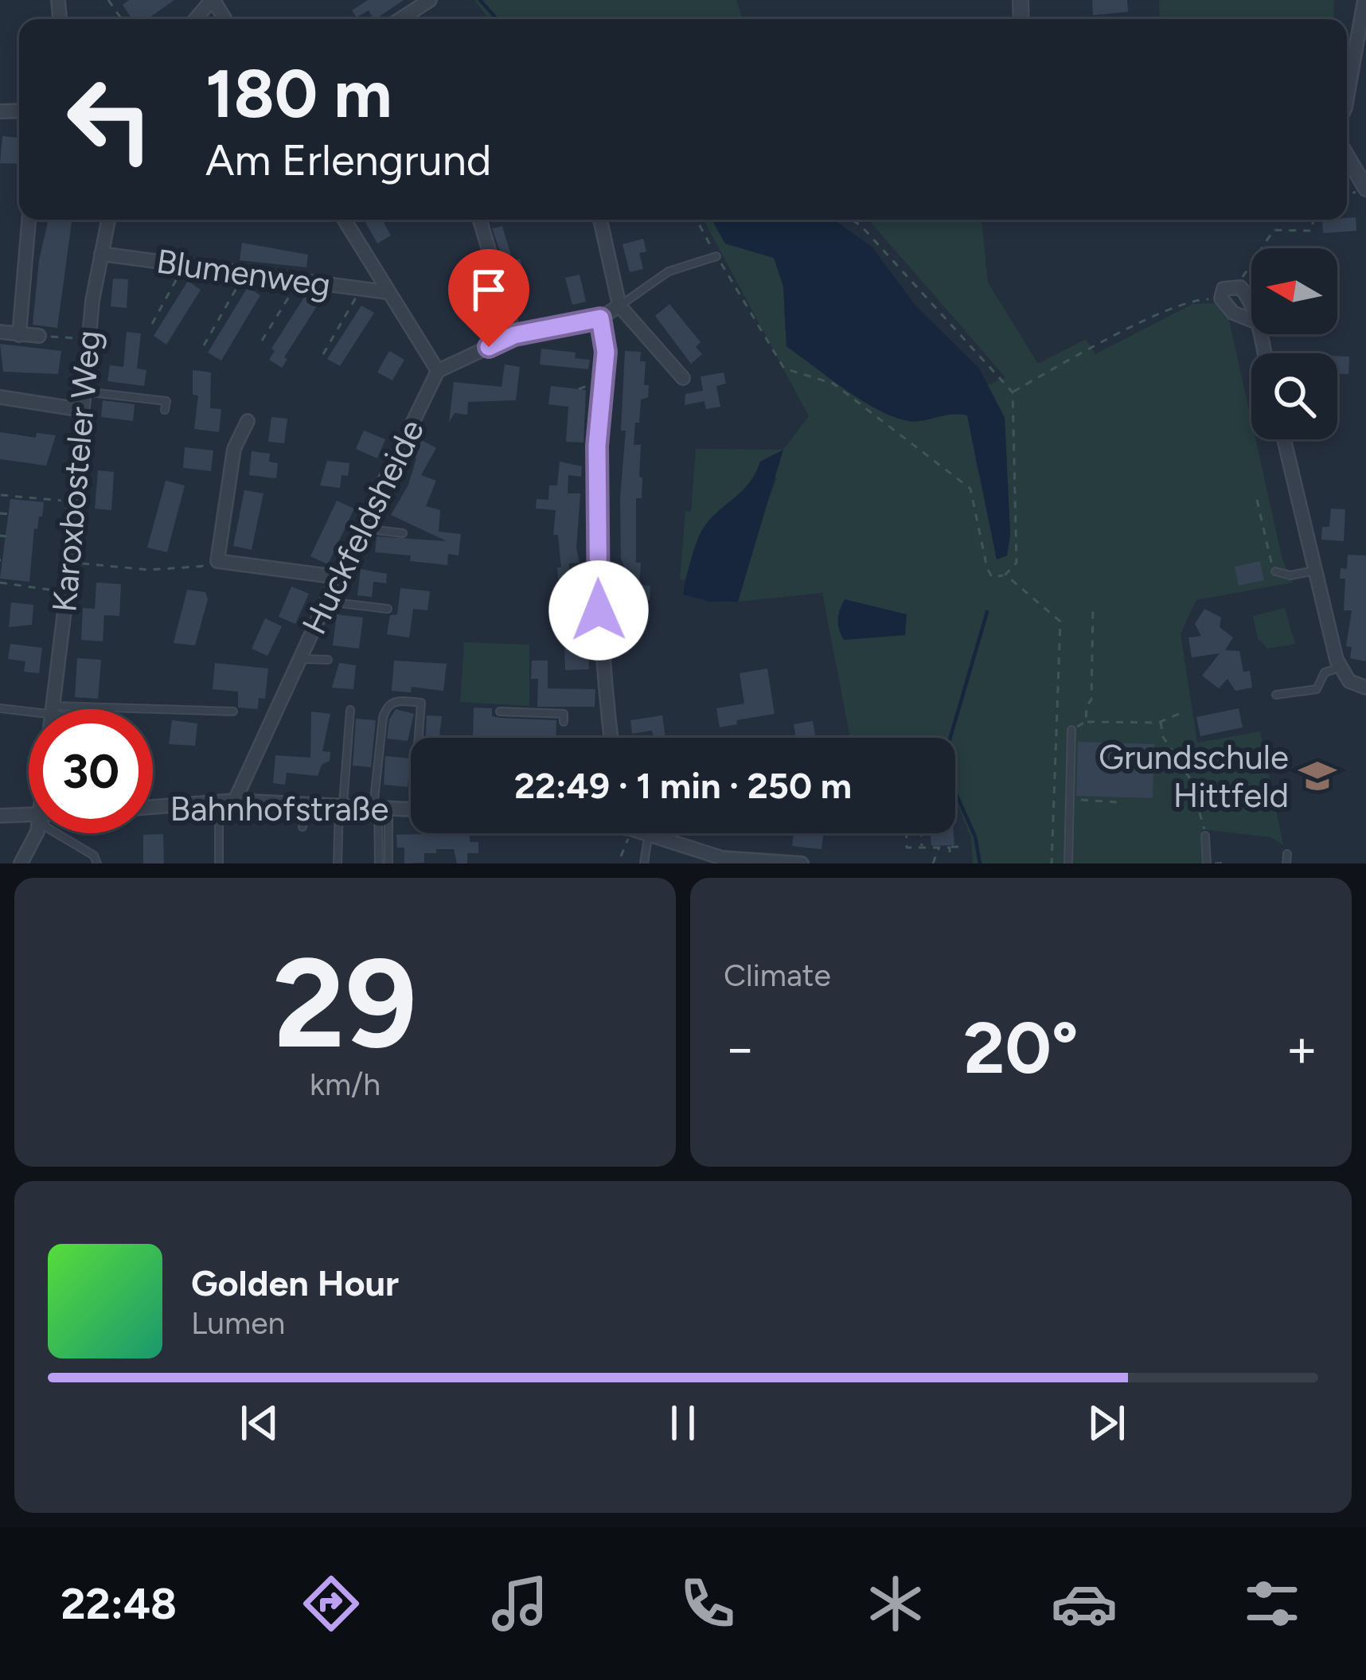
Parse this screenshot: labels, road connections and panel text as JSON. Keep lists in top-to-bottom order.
{
  "streets": {
    "street": [
      "Blumenweg",
      "Karoxbosteler Weg",
      "Huckfeldsheide",
      "Bahnhofstraße"
    ]
  },
  "crossings": [
    ["Blumenweg", "Karoxbosteler Weg"],
    ["Huckfeldsheide", "Bahnhofstraße"]
  ],
  "places": {
    "school or university": ["Grundschule Hittfeld"]
  },
  "north": "left",
  "page": {
    "turn": ["180 m", "Am Erlengrund"],
    "limit": "30",
    "trip": "22:49 · 1 min · 250 m",
    "tile": [
      ["29", "km/h"],
      "Climate"
    ],
    "heat": ["−", "20°", "+"],
    "song": ["Golden Hour", "Lumen"],
    "tabs": "22:48"
  }
}
